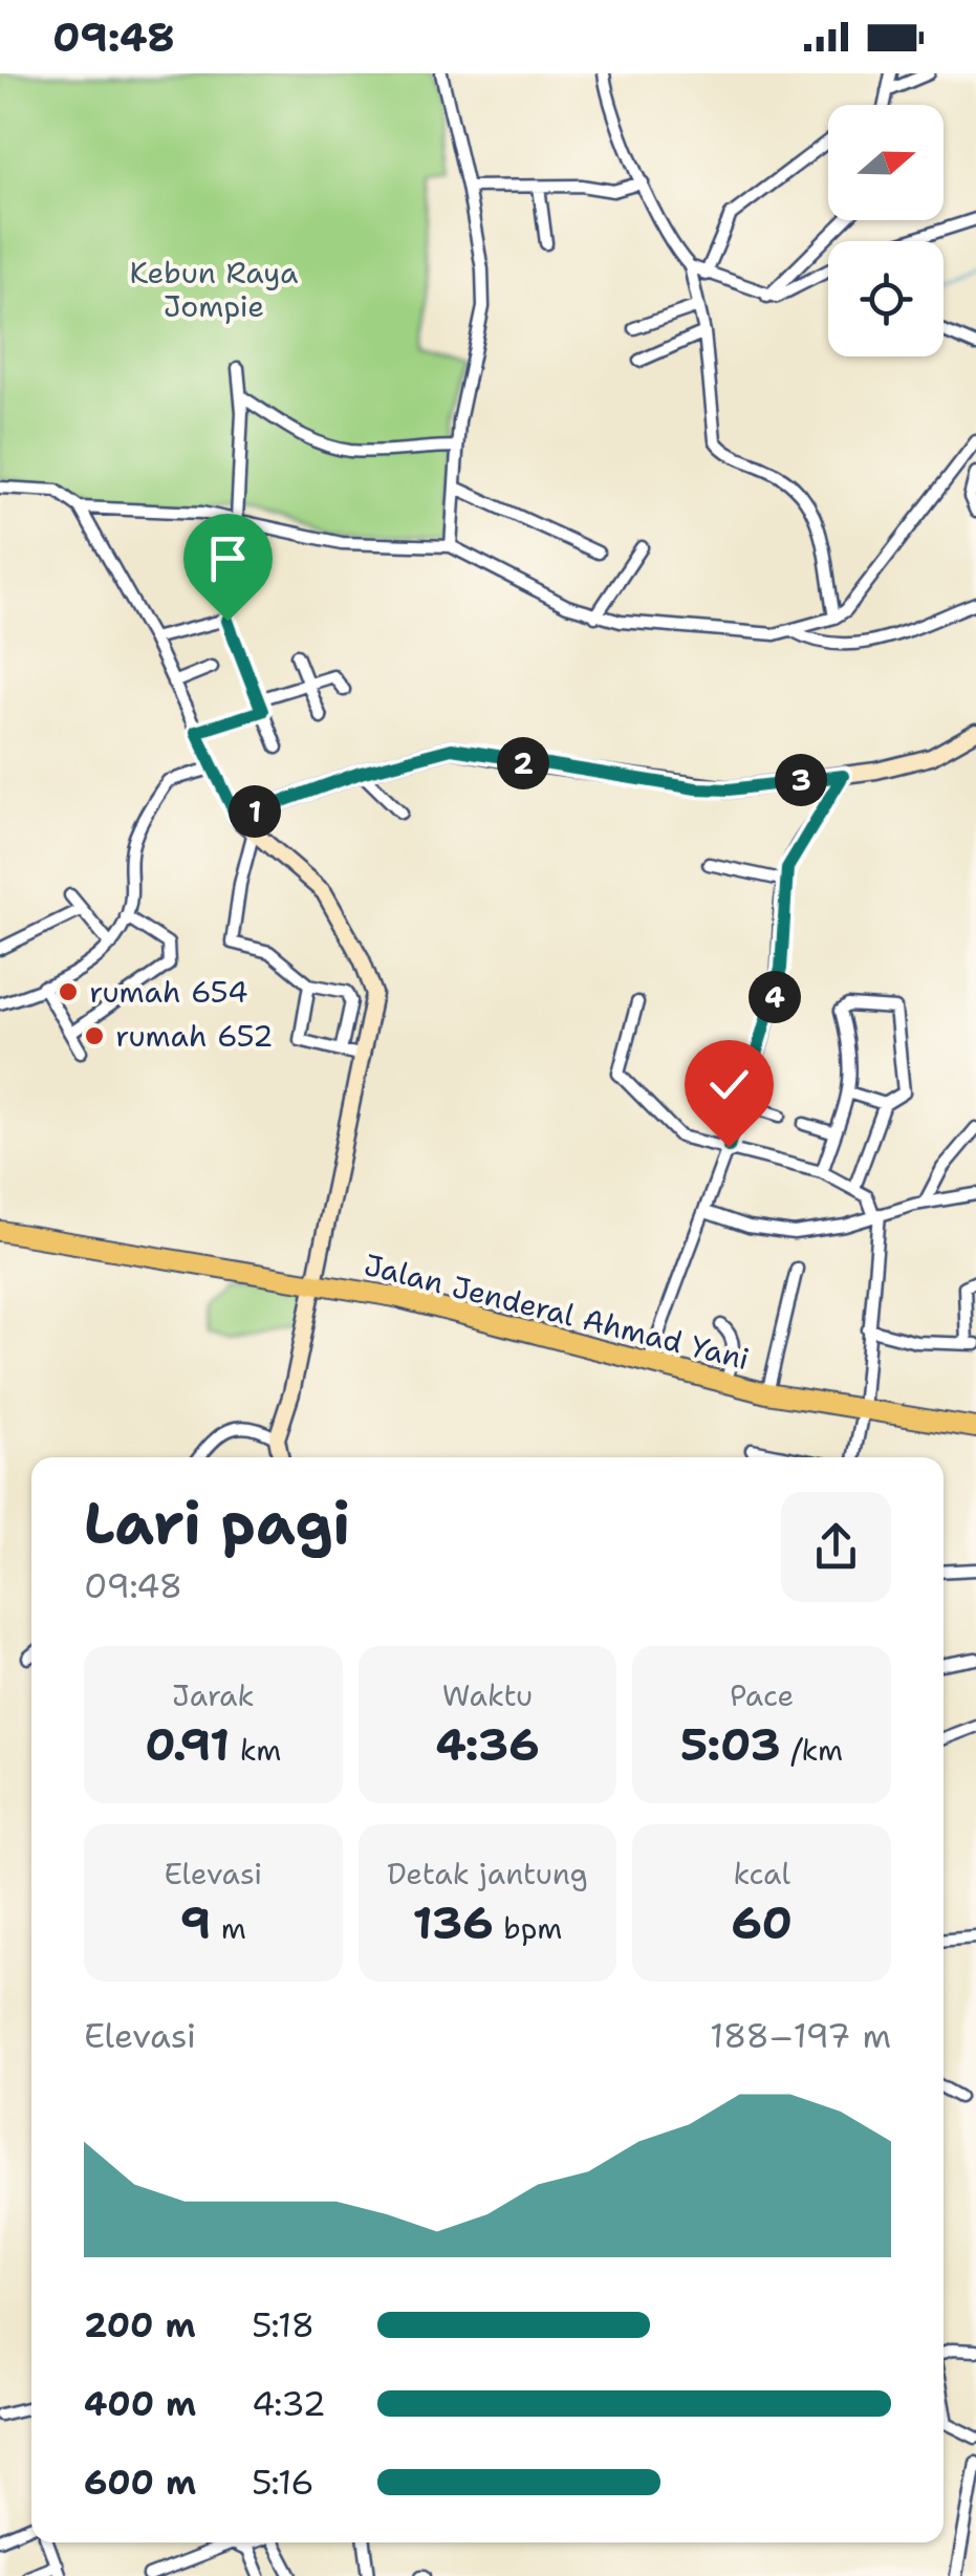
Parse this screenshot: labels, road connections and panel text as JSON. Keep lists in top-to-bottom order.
{
  "streets": {
    "highway": ["Jalan Jenderal Ahmad Yani"]
  },
  "parks": ["Kebun Raya Jompie"],
  "places": ["rumah 654", "rumah 652"],
  "north": "right",
  "page": {
    "status": "09:48",
    "pins": [
      "2",
      "3",
      "1",
      "4"
    ],
    "heading": ["Lari pagi", "09:48"],
    "stats": [
      ["Jarak", "0.91 km"],
      ["Waktu", "4:36"],
      ["Pace", "5:03 /km"],
      ["Elevasi", "9 m"],
      ["Detak jantung", "136 bpm"],
      ["kcal", "60"]
    ],
    "chart": ["Elevasi", "188–197 m"],
    "list": [
      {
        "name": "200 m",
        "note": "5:18"
      },
      {
        "name": "400 m",
        "note": "4:32"
      },
      {
        "name": "600 m",
        "note": "5:16"
      }
    ]
  }
}
